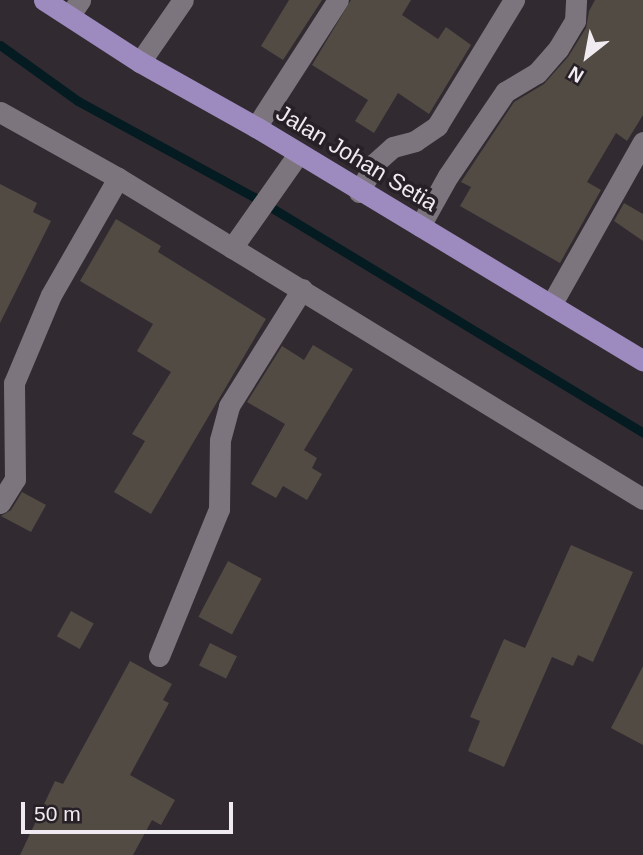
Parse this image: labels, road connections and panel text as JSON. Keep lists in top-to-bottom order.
{
  "streets": {
    "main road": ["Jalan Johan Setia"]
  },
  "scale_bar": "50 m",
  "north": "bottom left"
}
